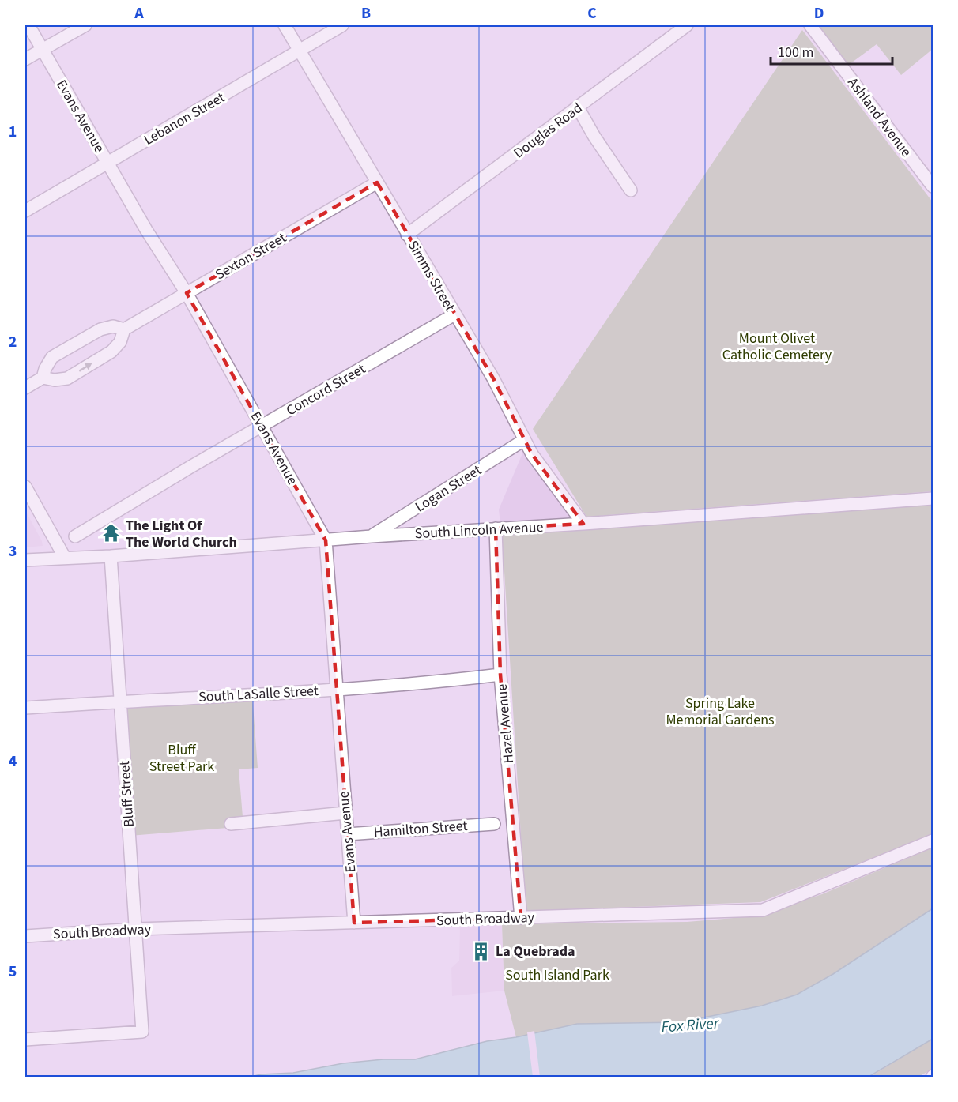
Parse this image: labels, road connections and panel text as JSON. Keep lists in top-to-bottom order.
{
  "streets": {
    "street": [
      "Evans Avenue",
      "Ashland Avenue",
      "Lebanon Street",
      "Douglas Road",
      "Sexton Street",
      "Simms Street",
      "Concord Street",
      "Logan Street",
      "South Lincoln Avenue",
      "South LaSalle Street",
      "Hazel Avenue",
      "Bluff Street",
      "Hamilton Street",
      "South Broadway"
    ]
  },
  "crossings": [
    ["Evans Avenue", "Lebanon Street"],
    ["Evans Avenue", "Sexton Street"],
    ["Evans Avenue", "Concord Street"],
    ["Evans Avenue", "South Lincoln Avenue"],
    ["Evans Avenue", "South LaSalle Street"],
    ["Evans Avenue", "Hamilton Street"],
    ["Evans Avenue", "South Broadway"],
    ["Lebanon Street", "Simms Street"],
    ["Douglas Road", "Simms Street"],
    ["Sexton Street", "Simms Street"],
    ["Simms Street", "Concord Street"],
    ["Simms Street", "Logan Street"],
    ["Simms Street", "South Lincoln Avenue"],
    ["Logan Street", "South Lincoln Avenue"],
    ["South Lincoln Avenue", "Hazel Avenue"],
    ["South Lincoln Avenue", "Bluff Street"],
    ["South LaSalle Street", "Hazel Avenue"],
    ["South LaSalle Street", "Bluff Street"],
    ["Hazel Avenue", "South Broadway"],
    ["Bluff Street", "South Broadway"]
  ],
  "water": ["Fox River"],
  "parks": [
    "Mount Olivet Catholic Cemetery",
    "Spring Lake Memorial Gardens",
    "Bluff Street Park",
    "South Island Park"
  ],
  "places": {
    "temple": ["The Light Of The World Church"],
    "building": ["La Quebrada"]
  },
  "scale_bar": "100 m",
  "grid": {
    "columns": [
      "A",
      "B",
      "C",
      "D"
    ],
    "rows": [
      "1",
      "2",
      "3",
      "4",
      "5"
    ]
  }
}
